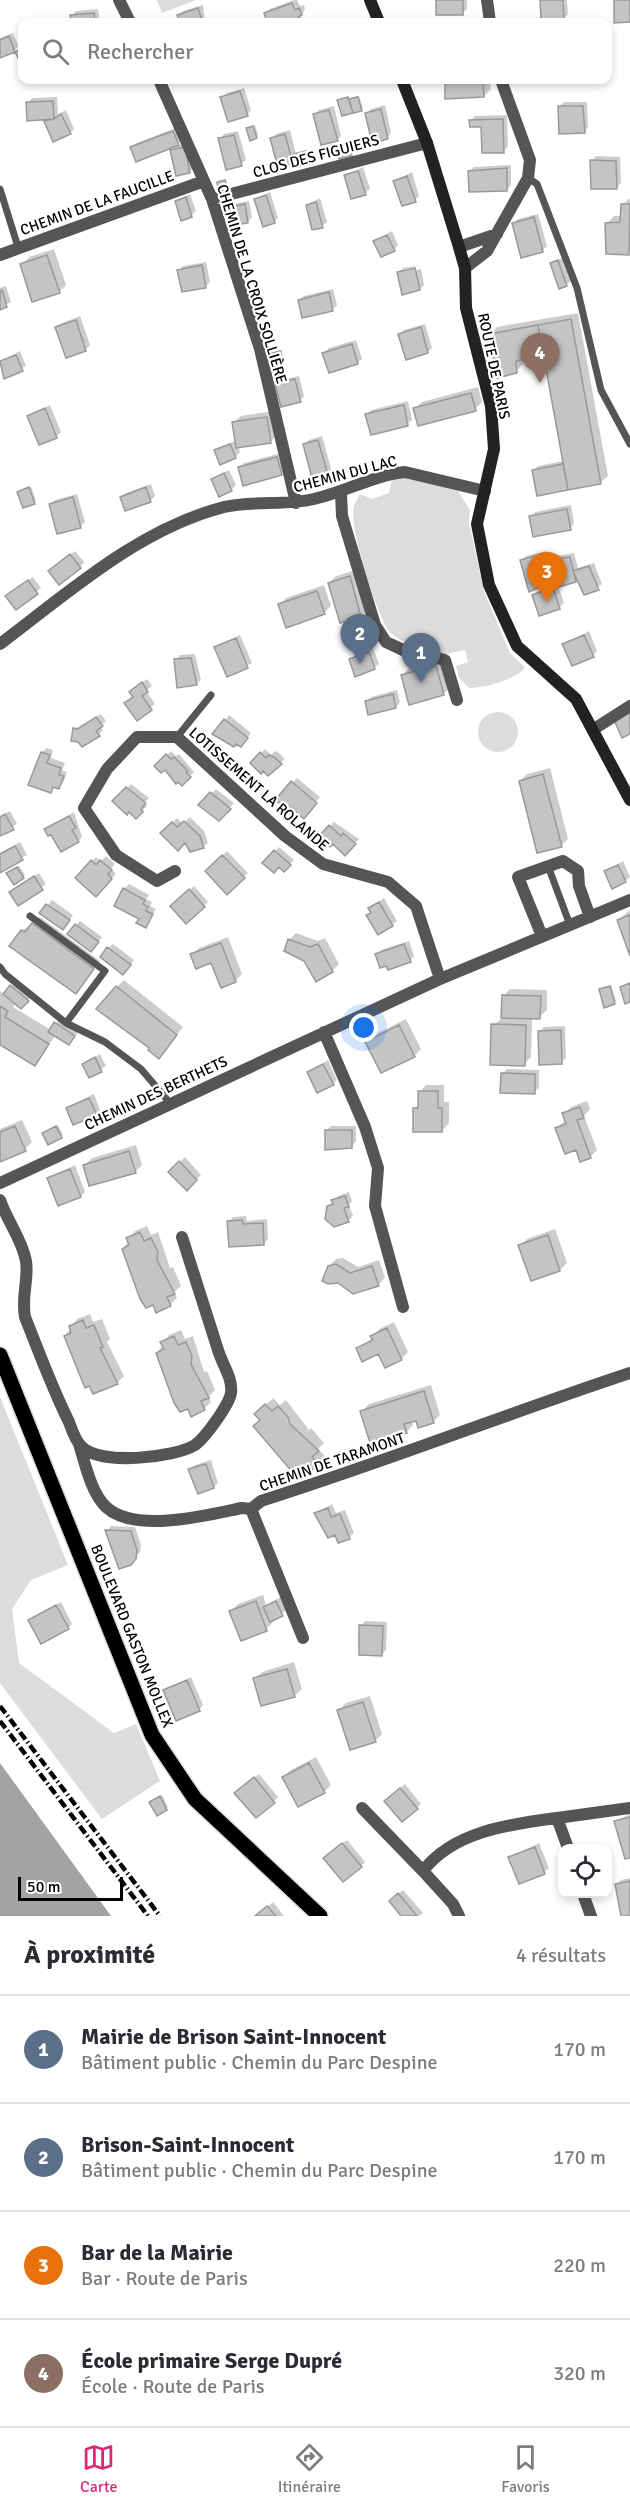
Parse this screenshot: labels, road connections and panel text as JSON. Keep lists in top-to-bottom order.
{
  "streets": {
    "main road": ["BOULEVARD GASTON MOLLEX"],
    "street": [
      "CLOS DES FIGUIERS",
      "CHEMIN DE LA FAUCILLE",
      "CHEMIN DE LA CROIX SOLLIÈRE",
      "ROUTE DE PARIS",
      "CHEMIN DU LAC",
      "LOTISSEMENT LA ROLANDE",
      "CHEMIN DES BERTHETS",
      "CHEMIN DE TARAMONT"
    ]
  },
  "crossings": [
    ["CLOS DES FIGUIERS", "CHEMIN DE LA CROIX SOLLIÈRE"],
    ["CLOS DES FIGUIERS", "ROUTE DE PARIS"],
    ["CHEMIN DE LA FAUCILLE", "CHEMIN DE LA CROIX SOLLIÈRE"],
    ["CHEMIN DE LA CROIX SOLLIÈRE", "CHEMIN DU LAC"],
    ["ROUTE DE PARIS", "CHEMIN DU LAC"],
    ["LOTISSEMENT LA ROLANDE", "CHEMIN DES BERTHETS"]
  ],
  "scale_bar": "50 m",
  "page": {
    "search": "Rechercher",
    "pins": [
      "4",
      "3",
      "2",
      "1"
    ],
    "scale": "50 m",
    "heading": ["À proximité", "4 résultats"],
    "list": [
      {
        "mark": "1",
        "name": "Mairie de Brison Saint-Innocent",
        "note": "Bâtiment public · Chemin du Parc Despine",
        "value": "170 m"
      },
      {
        "mark": "2",
        "name": "Brison-Saint-Innocent",
        "note": "Bâtiment public · Chemin du Parc Despine",
        "value": "170 m"
      },
      {
        "mark": "3",
        "name": "Bar de la Mairie",
        "note": "Bar · Route de Paris",
        "value": "220 m"
      },
      {
        "mark": "4",
        "name": "École primaire Serge Dupré",
        "note": "École · Route de Paris",
        "value": "320 m"
      }
    ],
    "nav": ["Carte", "Itinéraire", "Favoris"]
  }
}
